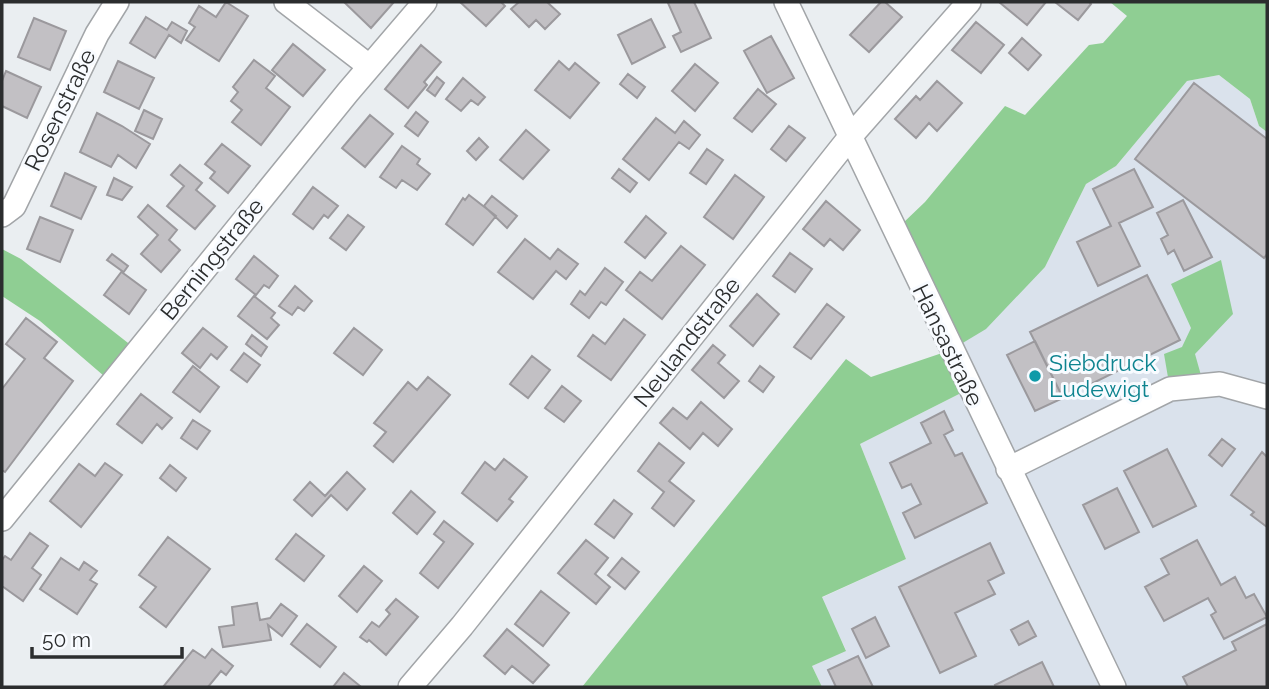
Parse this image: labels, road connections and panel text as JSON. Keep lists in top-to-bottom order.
{
  "streets": {
    "street": [
      "Rosenstraße",
      "Berningstraße",
      "Neulandstraße",
      "Hansastraße"
    ]
  },
  "crossings": [
    ["Neulandstraße", "Hansastraße"]
  ],
  "places": ["Siebdruck Ludewigt"],
  "scale_bar": "50 m"
}
